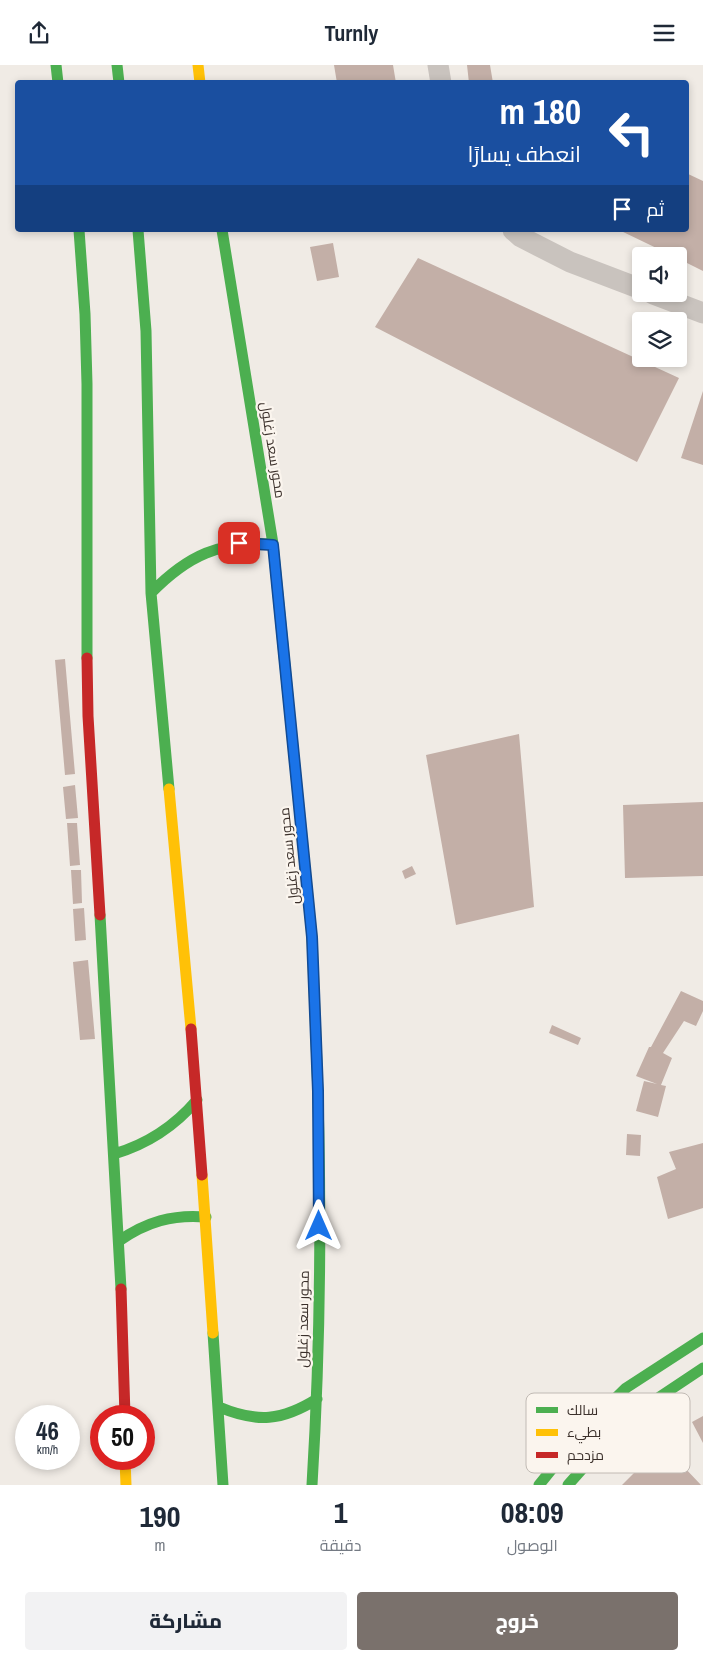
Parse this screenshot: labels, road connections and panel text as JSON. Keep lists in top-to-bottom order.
{
  "streets": {
    "main road": ["محور سعد زغلول"]
  },
  "legend": ["سالك", "بطيء", "مزدحم"],
  "page": {
    "header": "Turnly",
    "turn": ["180 m", "انعطف يسارًا"],
    "then": "ثم",
    "speed": "46 km/h",
    "limit": "50",
    "eta": [
      "08:09",
      "الوصول",
      "1",
      "دقيقة",
      "190",
      "m"
    ],
    "buttons": ["خروج", "مشاركة"]
  }
}
